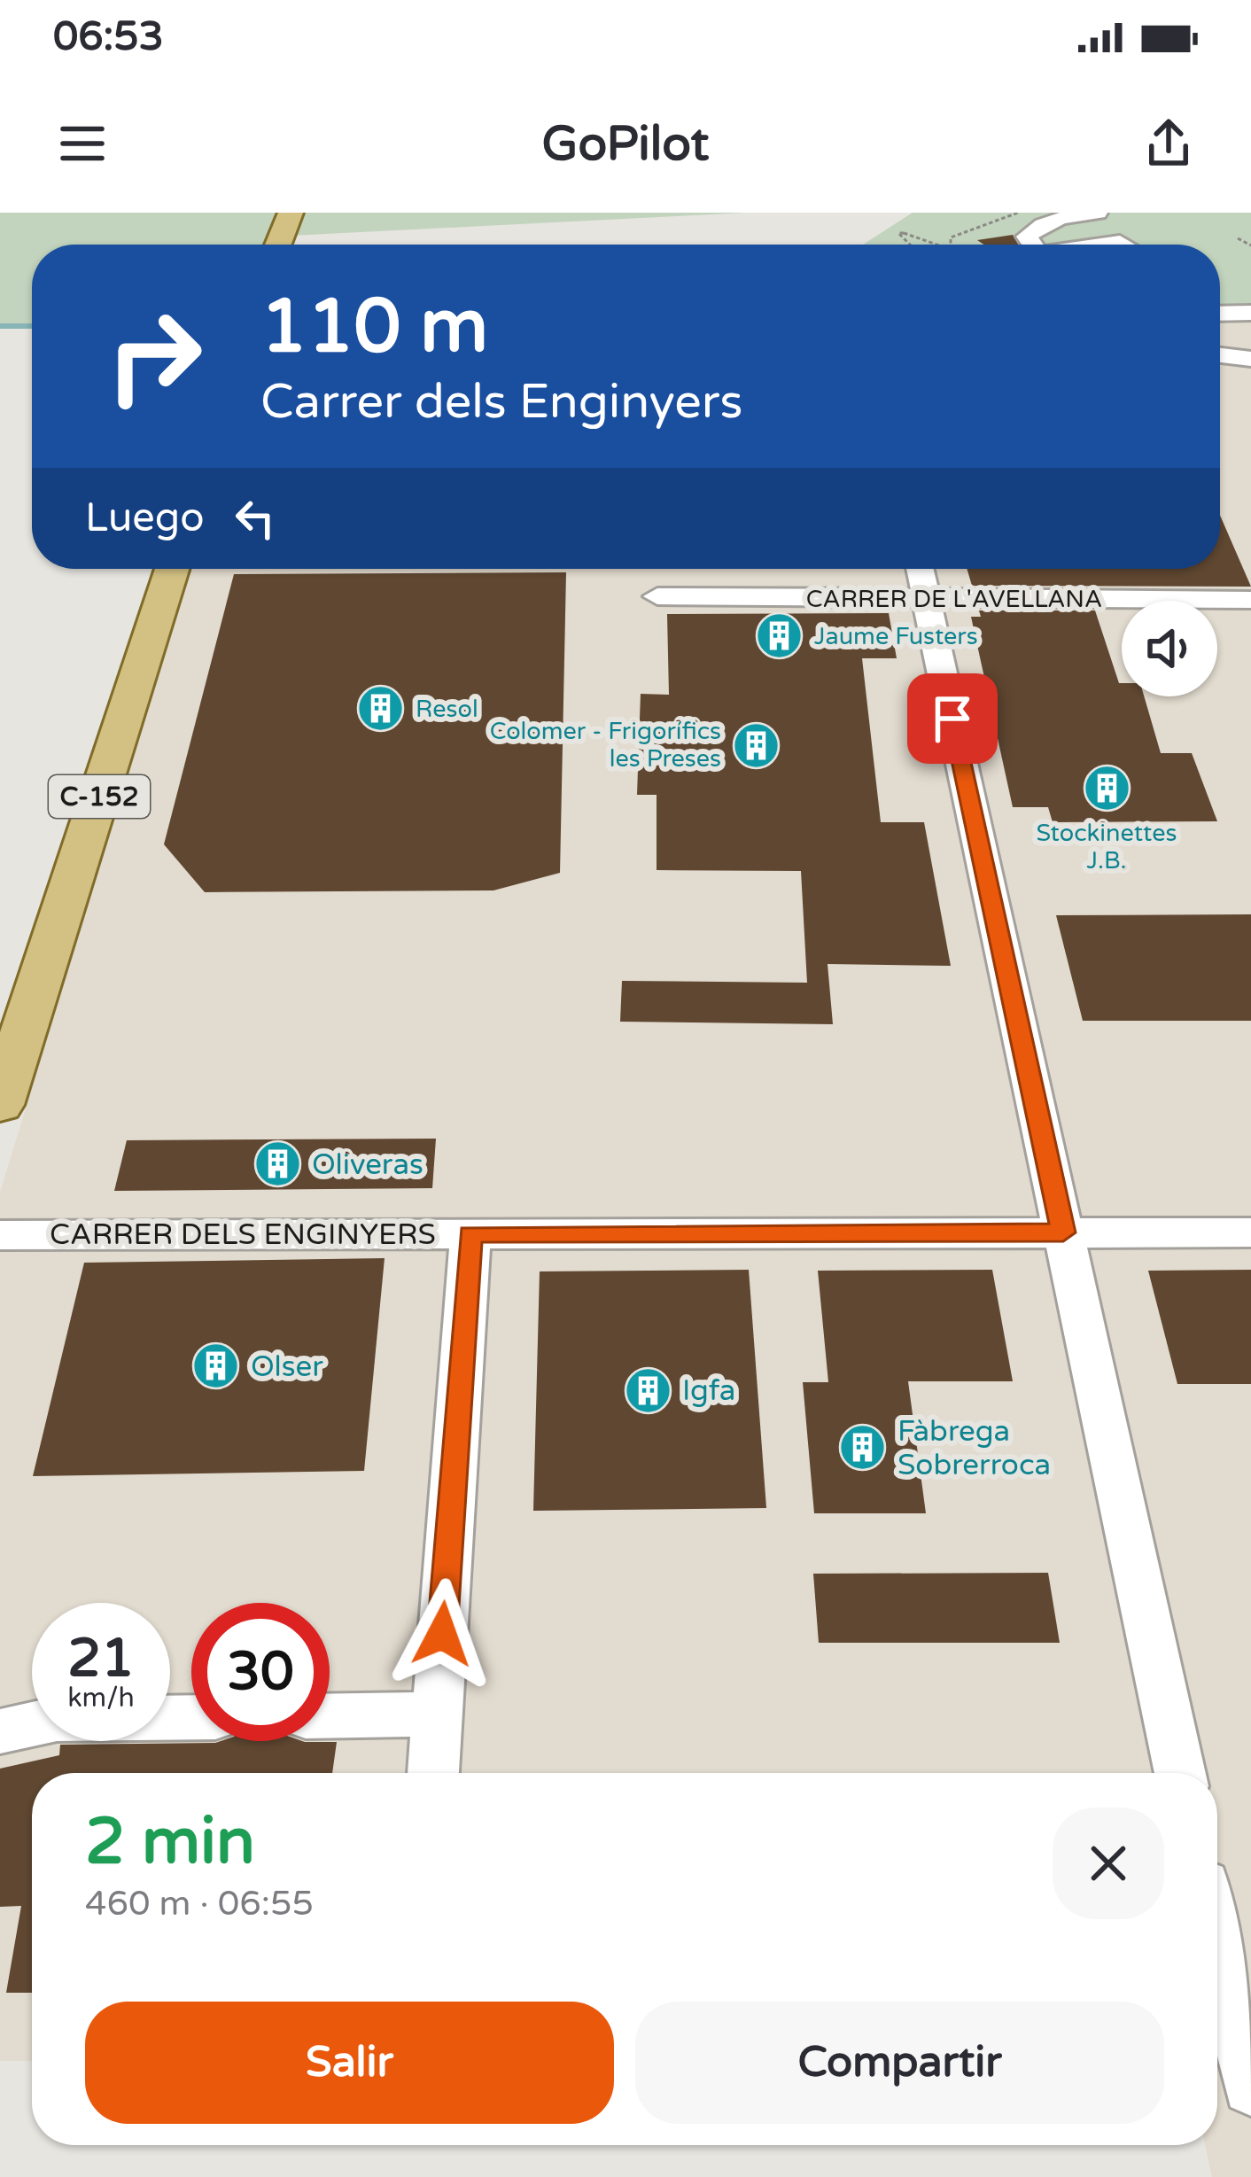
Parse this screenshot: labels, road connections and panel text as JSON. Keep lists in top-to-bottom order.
{
  "streets": {
    "main road": ["C-152"],
    "street": ["CARRER DE L'AVELLANA", "CARRER DELS ENGINYERS"]
  },
  "places": {
    "building": [
      "Jaume Fusters",
      "Resol",
      "Colomer - Frigorífics les Preses",
      "Stockinettes J.B.",
      "Oliveras",
      "Olser",
      "Igfa",
      "Fàbrega Sobrerroca"
    ]
  },
  "page": {
    "status": "06:53",
    "header": "GoPilot",
    "turn": ["110 m", "Carrer dels Enginyers"],
    "then": "Luego",
    "speed": "21 km/h",
    "limit": "30",
    "heading": ["2 min", "460 m · 06:55"],
    "buttons": ["Salir", "Compartir"]
  }
}
